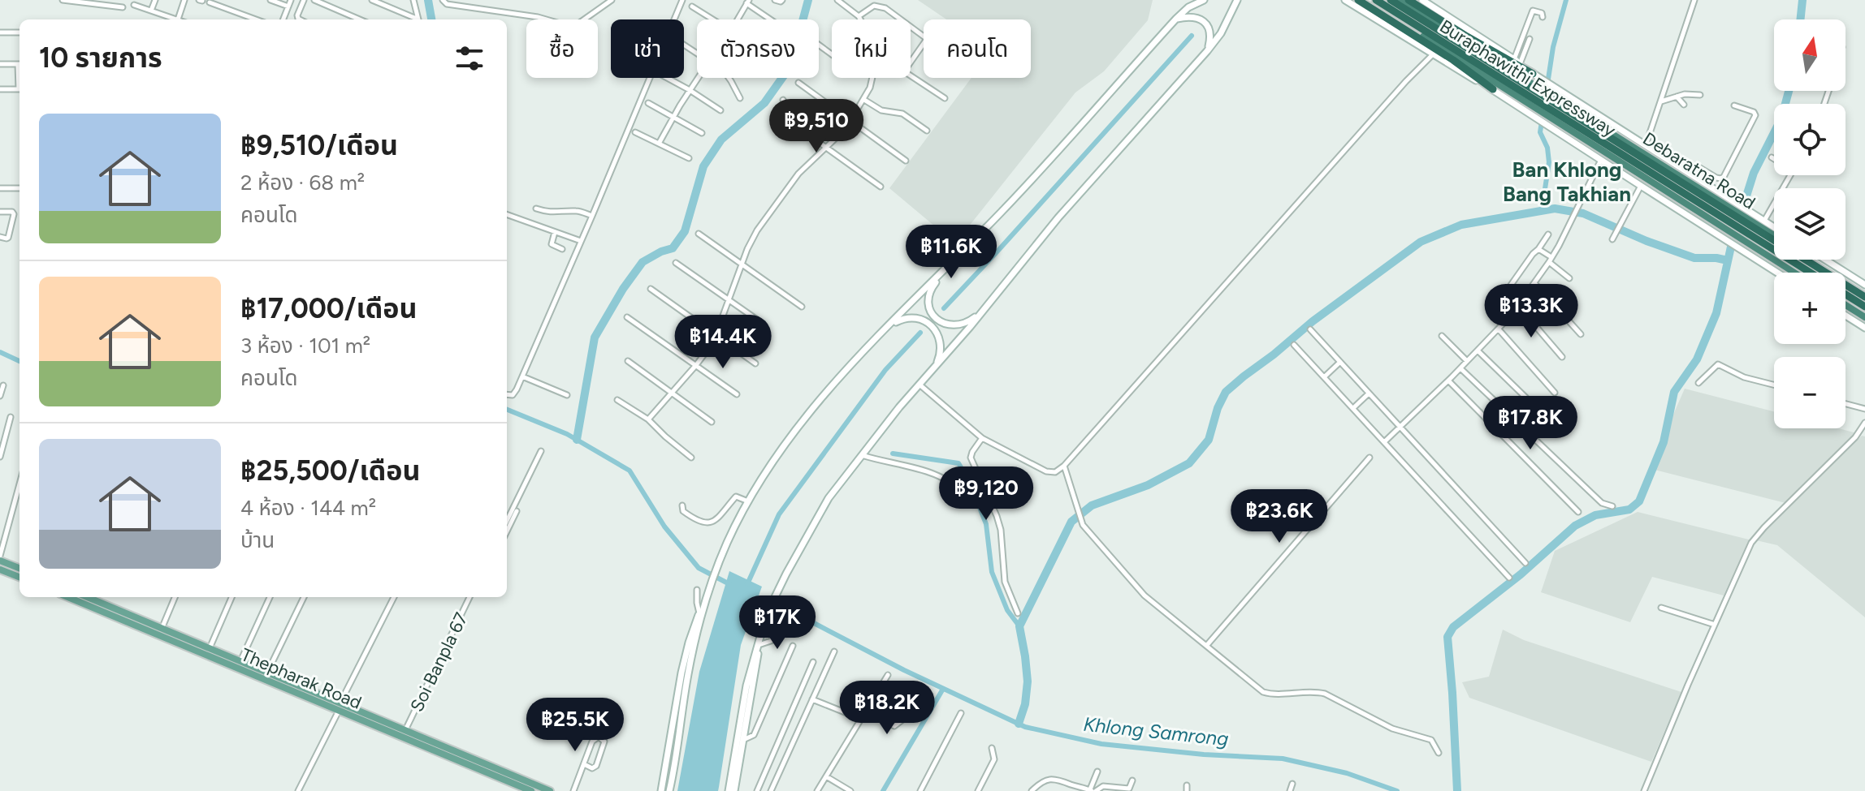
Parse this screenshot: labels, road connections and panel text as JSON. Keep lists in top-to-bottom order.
{
  "streets": {
    "highway": ["Buraphawithi Expressway", "Debaratna Road"],
    "main road": ["Thepharak Road"],
    "street": ["Soi Banpla 67"]
  },
  "crossings": [
    ["Soi Banpla 67", "Thepharak Road"]
  ],
  "districts": ["Ban Khlong Bang Takhian"],
  "water": ["Khlong Samrong"],
  "north": "top",
  "page": {
    "map_buttons": ["+", "−"],
    "chip": [
      "ซื้อ",
      "เช่า",
      "ตัวกรอง",
      "ใหม่",
      "คอนโด"
    ],
    "heading": "10 รายการ",
    "list": [
      {
        "name": "฿9,510/เดือน",
        "note": "2 ห้อง · 68 m² · คอนโด"
      },
      {
        "name": "฿17,000/เดือน",
        "note": "3 ห้อง · 101 m² · คอนโด"
      },
      {
        "name": "฿25,500/เดือน",
        "note": "4 ห้อง · 144 m² · บ้าน"
      }
    ],
    "price": [
      "฿9,510",
      "฿11.6K",
      "฿13.3K",
      "฿14.4K",
      "฿17.8K",
      "฿9,120",
      "฿23.6K",
      "฿17K",
      "฿18.2K",
      "฿25.5K"
    ]
  }
}
